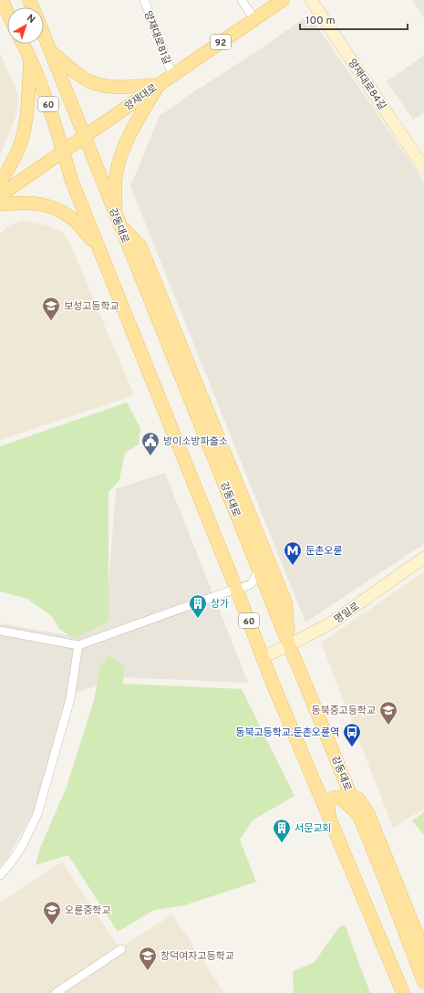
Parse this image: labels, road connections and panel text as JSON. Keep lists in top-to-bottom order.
{
  "streets": {
    "main road": [
      "92",
      "양재대로",
      "60",
      "강동대로"
    ],
    "street": ["양재대로81길", "양재대로84길", "명일로"]
  },
  "crossings": [
    ["양재대로81길", "양재대로"],
    ["양재대로", "60"],
    ["양재대로", "강동대로"],
    ["60", "명일로"],
    ["강동대로", "명일로"]
  ],
  "places": {
    "school or university": [
      "보성고등학교",
      "동북중고등학교",
      "오륜중학교",
      "창덕여자고등학교"
    ],
    "public building": ["방이소방파출소"],
    "metro station": ["둔촌오륜"],
    "building": ["상가", "서문교회"],
    "bus stop": ["동북고등학교.둔촌오륜역"]
  },
  "scale_bar": "100 m",
  "north": "top right"
}
